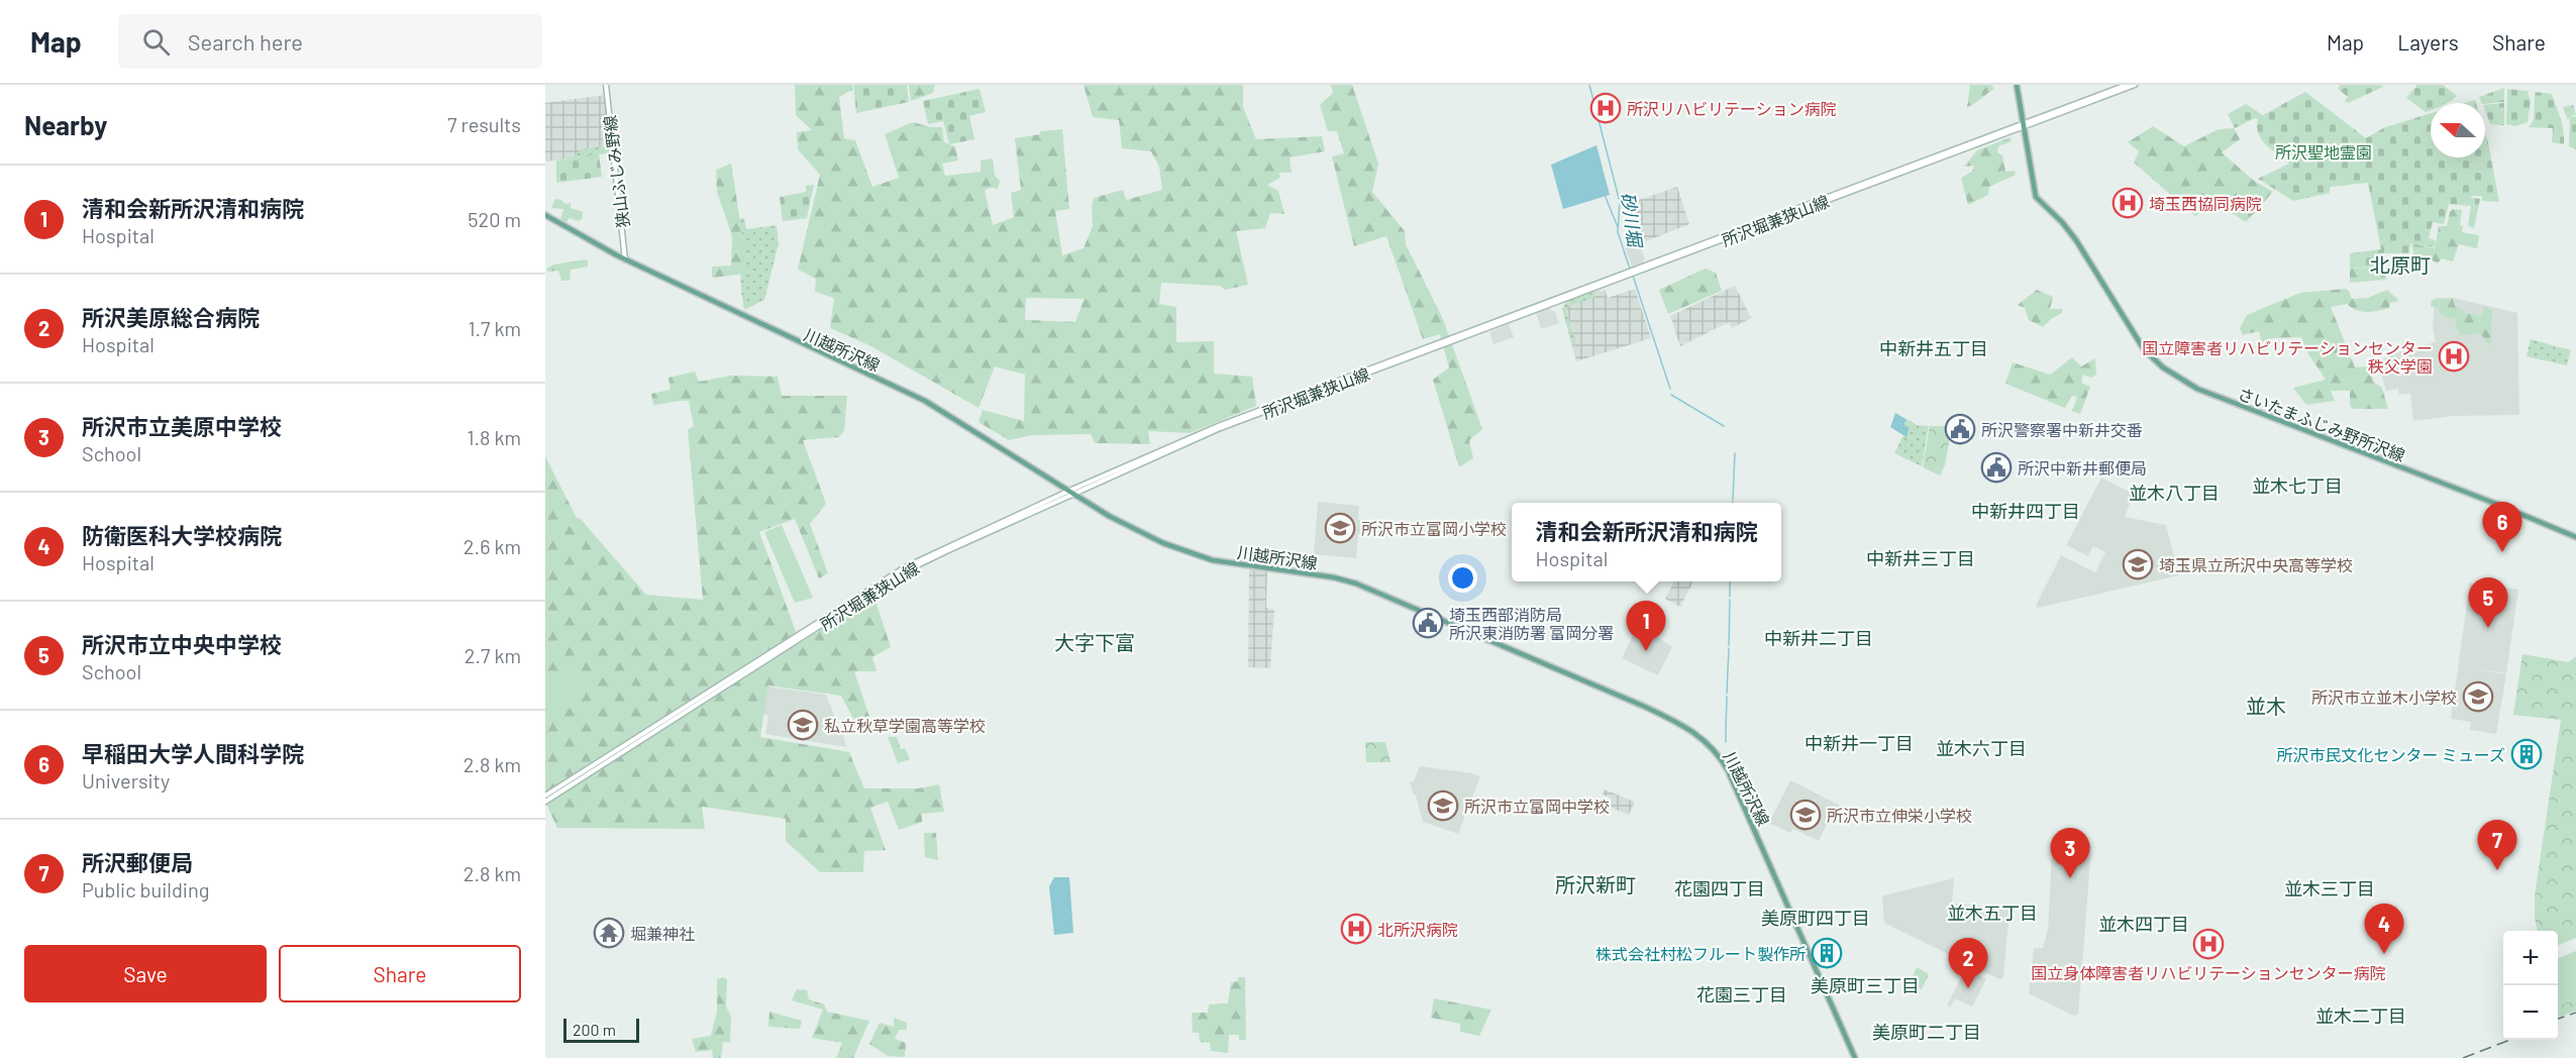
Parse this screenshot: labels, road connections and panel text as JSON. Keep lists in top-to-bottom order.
{
  "streets": {
    "main road": [
      "狭山ふじみ野線",
      "所沢堀兼狭山線",
      "川越所沢線",
      "さいたまふじみ野所沢線"
    ]
  },
  "crossings": [
    ["狭山ふじみ野線", "川越所沢線"],
    ["所沢堀兼狭山線", "川越所沢線"],
    ["所沢堀兼狭山線", "さいたまふじみ野所沢線"]
  ],
  "districts": [
    "北原町",
    "中新井五丁目",
    "並木七丁目",
    "並木八丁目",
    "中新井四丁目",
    "中新井三丁目",
    "中新井二丁目",
    "大字下富",
    "並木",
    "中新井一丁目",
    "並木六丁目",
    "所沢新町",
    "花園四丁目",
    "並木三丁目",
    "並木五丁目",
    "美原町四丁目",
    "並木四丁目",
    "美原町三丁目",
    "花園三丁目",
    "並木二丁目",
    "美原町二丁目"
  ],
  "water": ["砂川堀"],
  "parks": ["所沢聖地霊園"],
  "places": {
    "hospital": [
      "所沢リハビリテーション病院",
      "埼玉西協同病院",
      "国立障害者リハビリテーションセンター 秩父学園",
      "北所沢病院",
      "国立身体障害者リハビリテーションセンター病院"
    ],
    "public building": ["所沢警察署中新井交番", "所沢中新井郵便局", "埼玉西部消防局 所沢東消防署 富岡分署"],
    "school or university": [
      "所沢市立富岡小学校",
      "埼玉県立所沢中央高等学校",
      "所沢市立並木小学校",
      "私立秋草学園高等学校",
      "所沢市立富岡中学校",
      "所沢市立伸栄小学校"
    ],
    "building": ["所沢市民文化センター ミューズ", "株式会社村松フルート製作所"],
    "temple": ["堀兼神社"]
  },
  "scale_bar": "200 m",
  "north": "left",
  "page": {
    "header": "Map",
    "search": "Search here",
    "nav": ["Map", "Layers", "Share"],
    "heading": ["Nearby", "7 results"],
    "list": [
      {
        "mark": "1",
        "name": "清和会新所沢清和病院",
        "note": "Hospital",
        "value": "520 m"
      },
      {
        "mark": "2",
        "name": "所沢美原総合病院",
        "note": "Hospital",
        "value": "1.7 km"
      },
      {
        "mark": "3",
        "name": "所沢市立美原中学校",
        "note": "School",
        "value": "1.8 km"
      },
      {
        "mark": "4",
        "name": "防衛医科大学校病院",
        "note": "Hospital",
        "value": "2.6 km"
      },
      {
        "mark": "5",
        "name": "所沢市立中央中学校",
        "note": "School",
        "value": "2.7 km"
      },
      {
        "mark": "6",
        "name": "早稲田大学人間科学院",
        "note": "University",
        "value": "2.8 km"
      },
      {
        "mark": "7",
        "name": "所沢郵便局",
        "note": "Public building",
        "value": "2.8 km"
      }
    ],
    "pins": [
      "6",
      "5",
      "1",
      "7",
      "3",
      "4",
      "2"
    ],
    "popup": ["清和会新所沢清和病院", "Hospital"],
    "buttons": ["Save", "Share"],
    "map_buttons": ["+", "−"],
    "scale": "200 m"
  }
}
